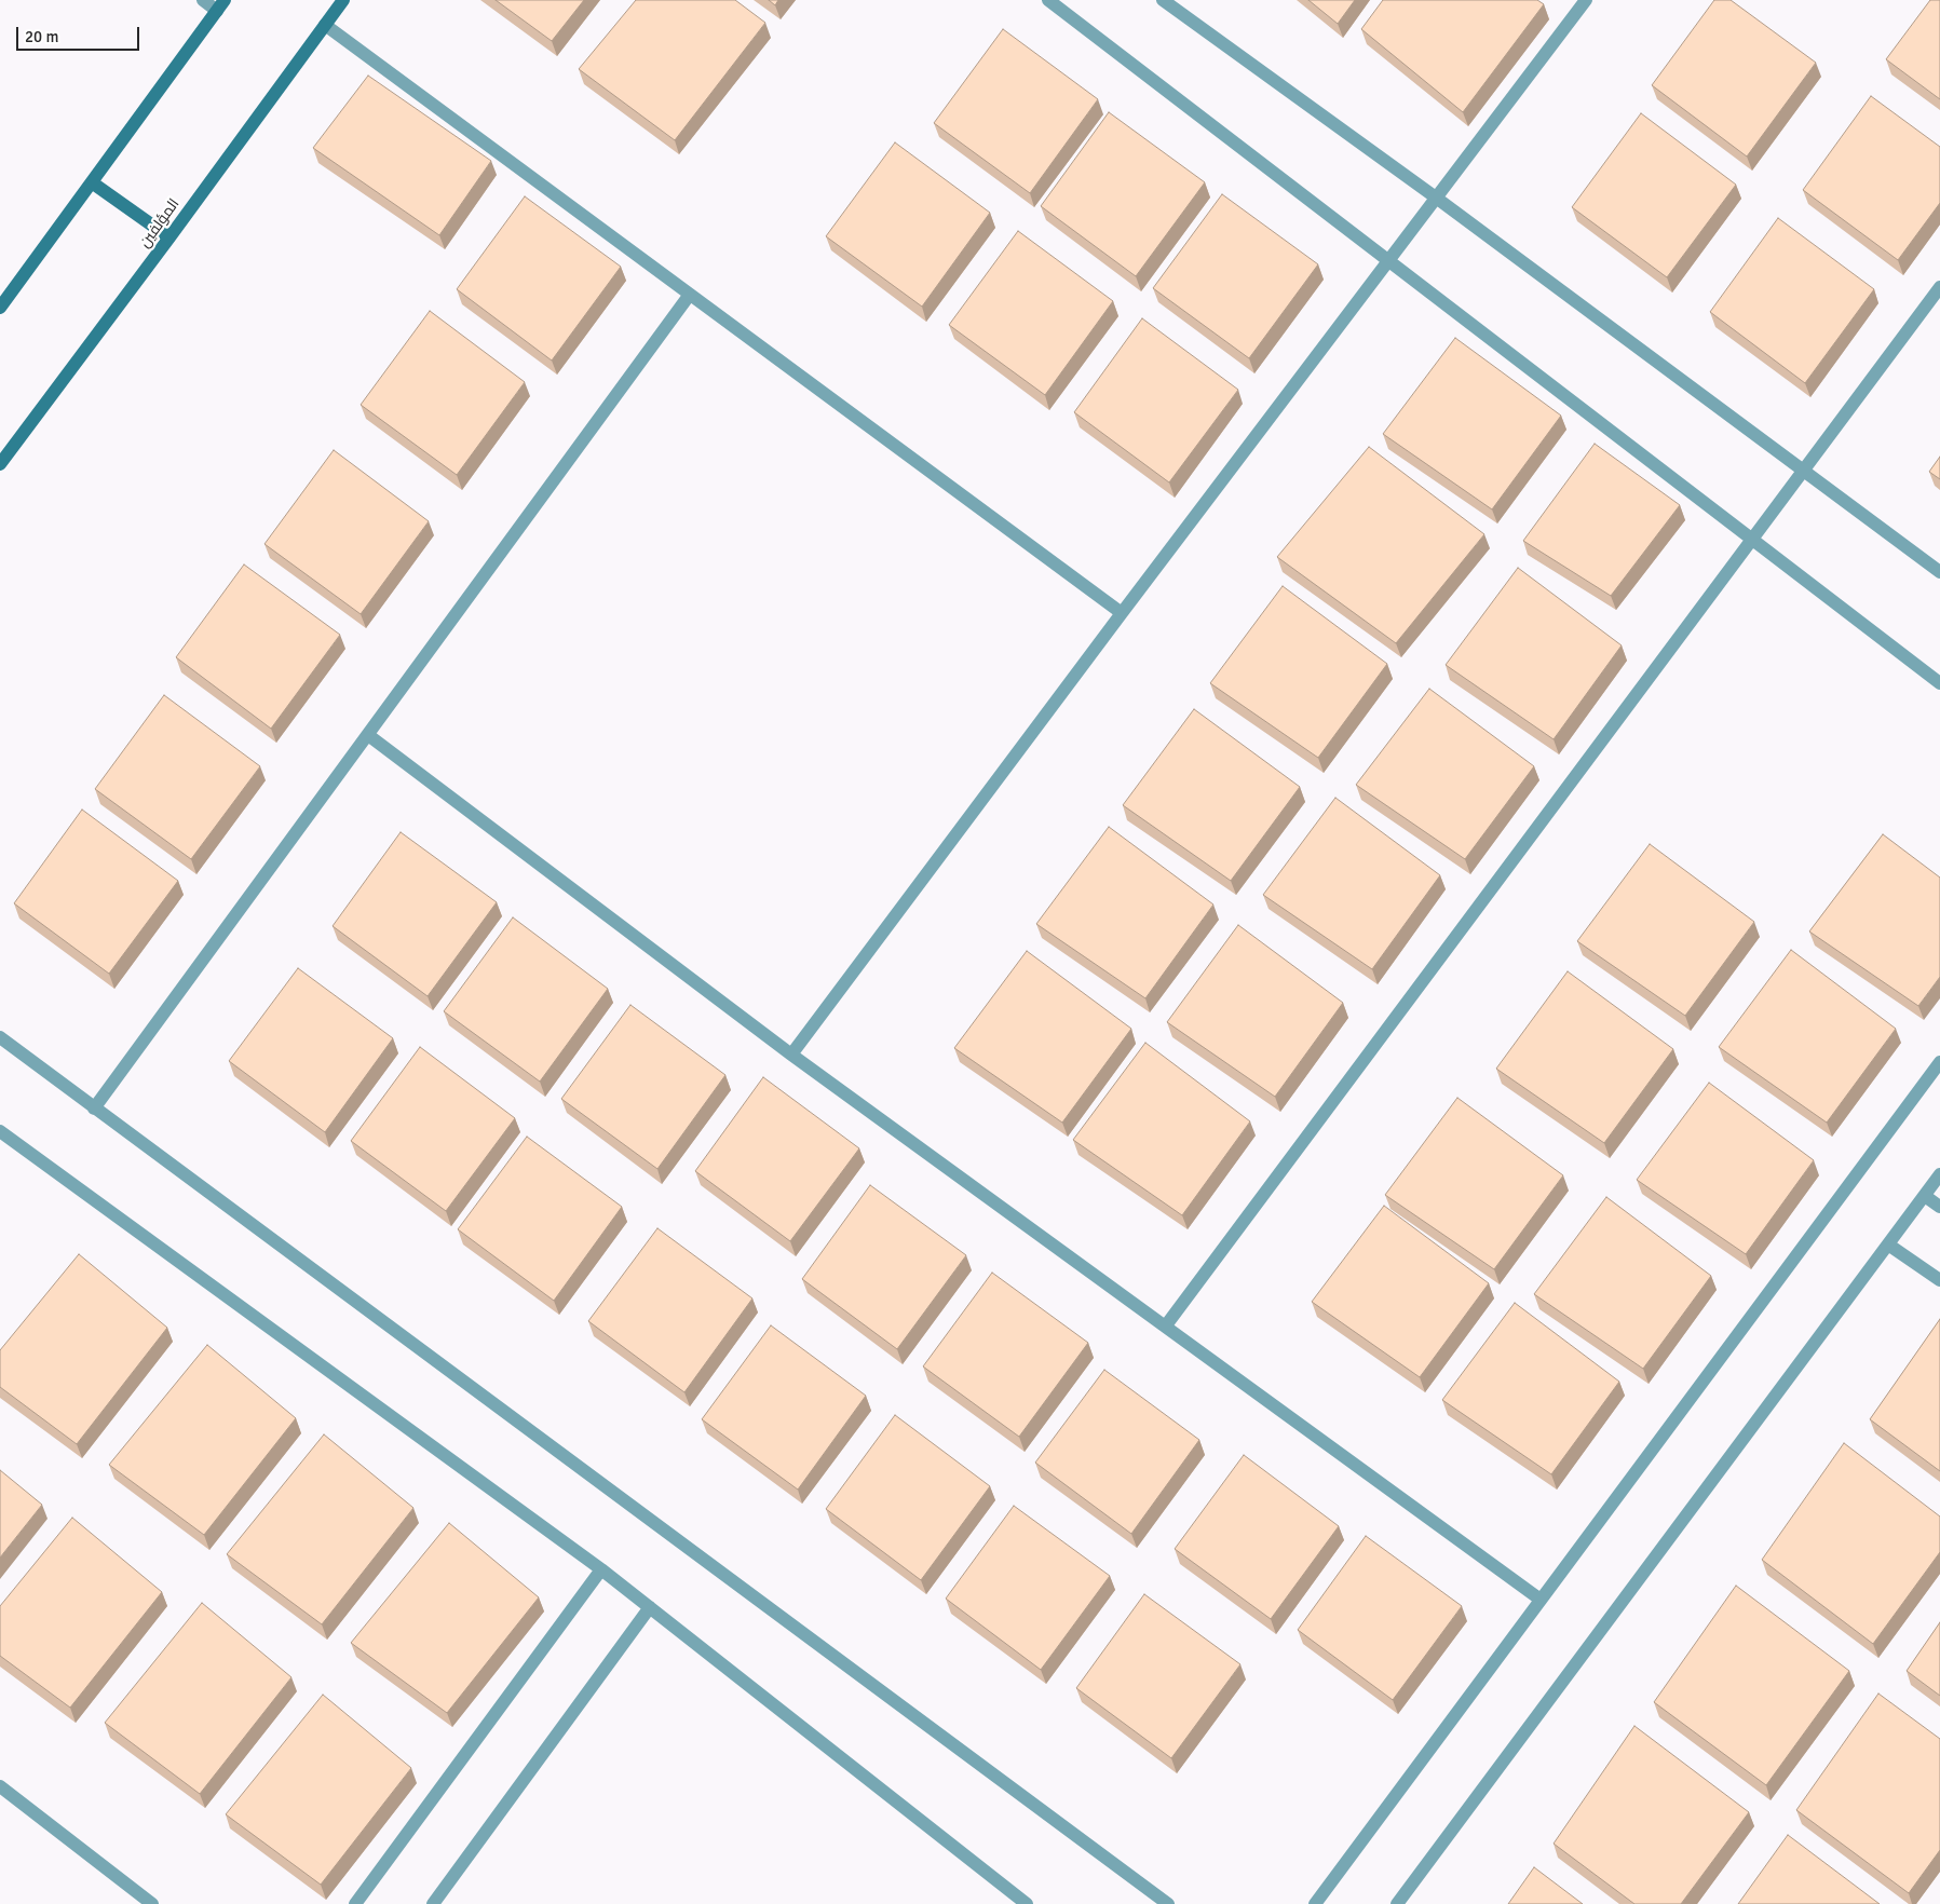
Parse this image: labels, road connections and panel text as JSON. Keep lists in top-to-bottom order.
{
  "streets": {
    "street": ["المؤلفين"]
  },
  "scale_bar": "20 m"
}
